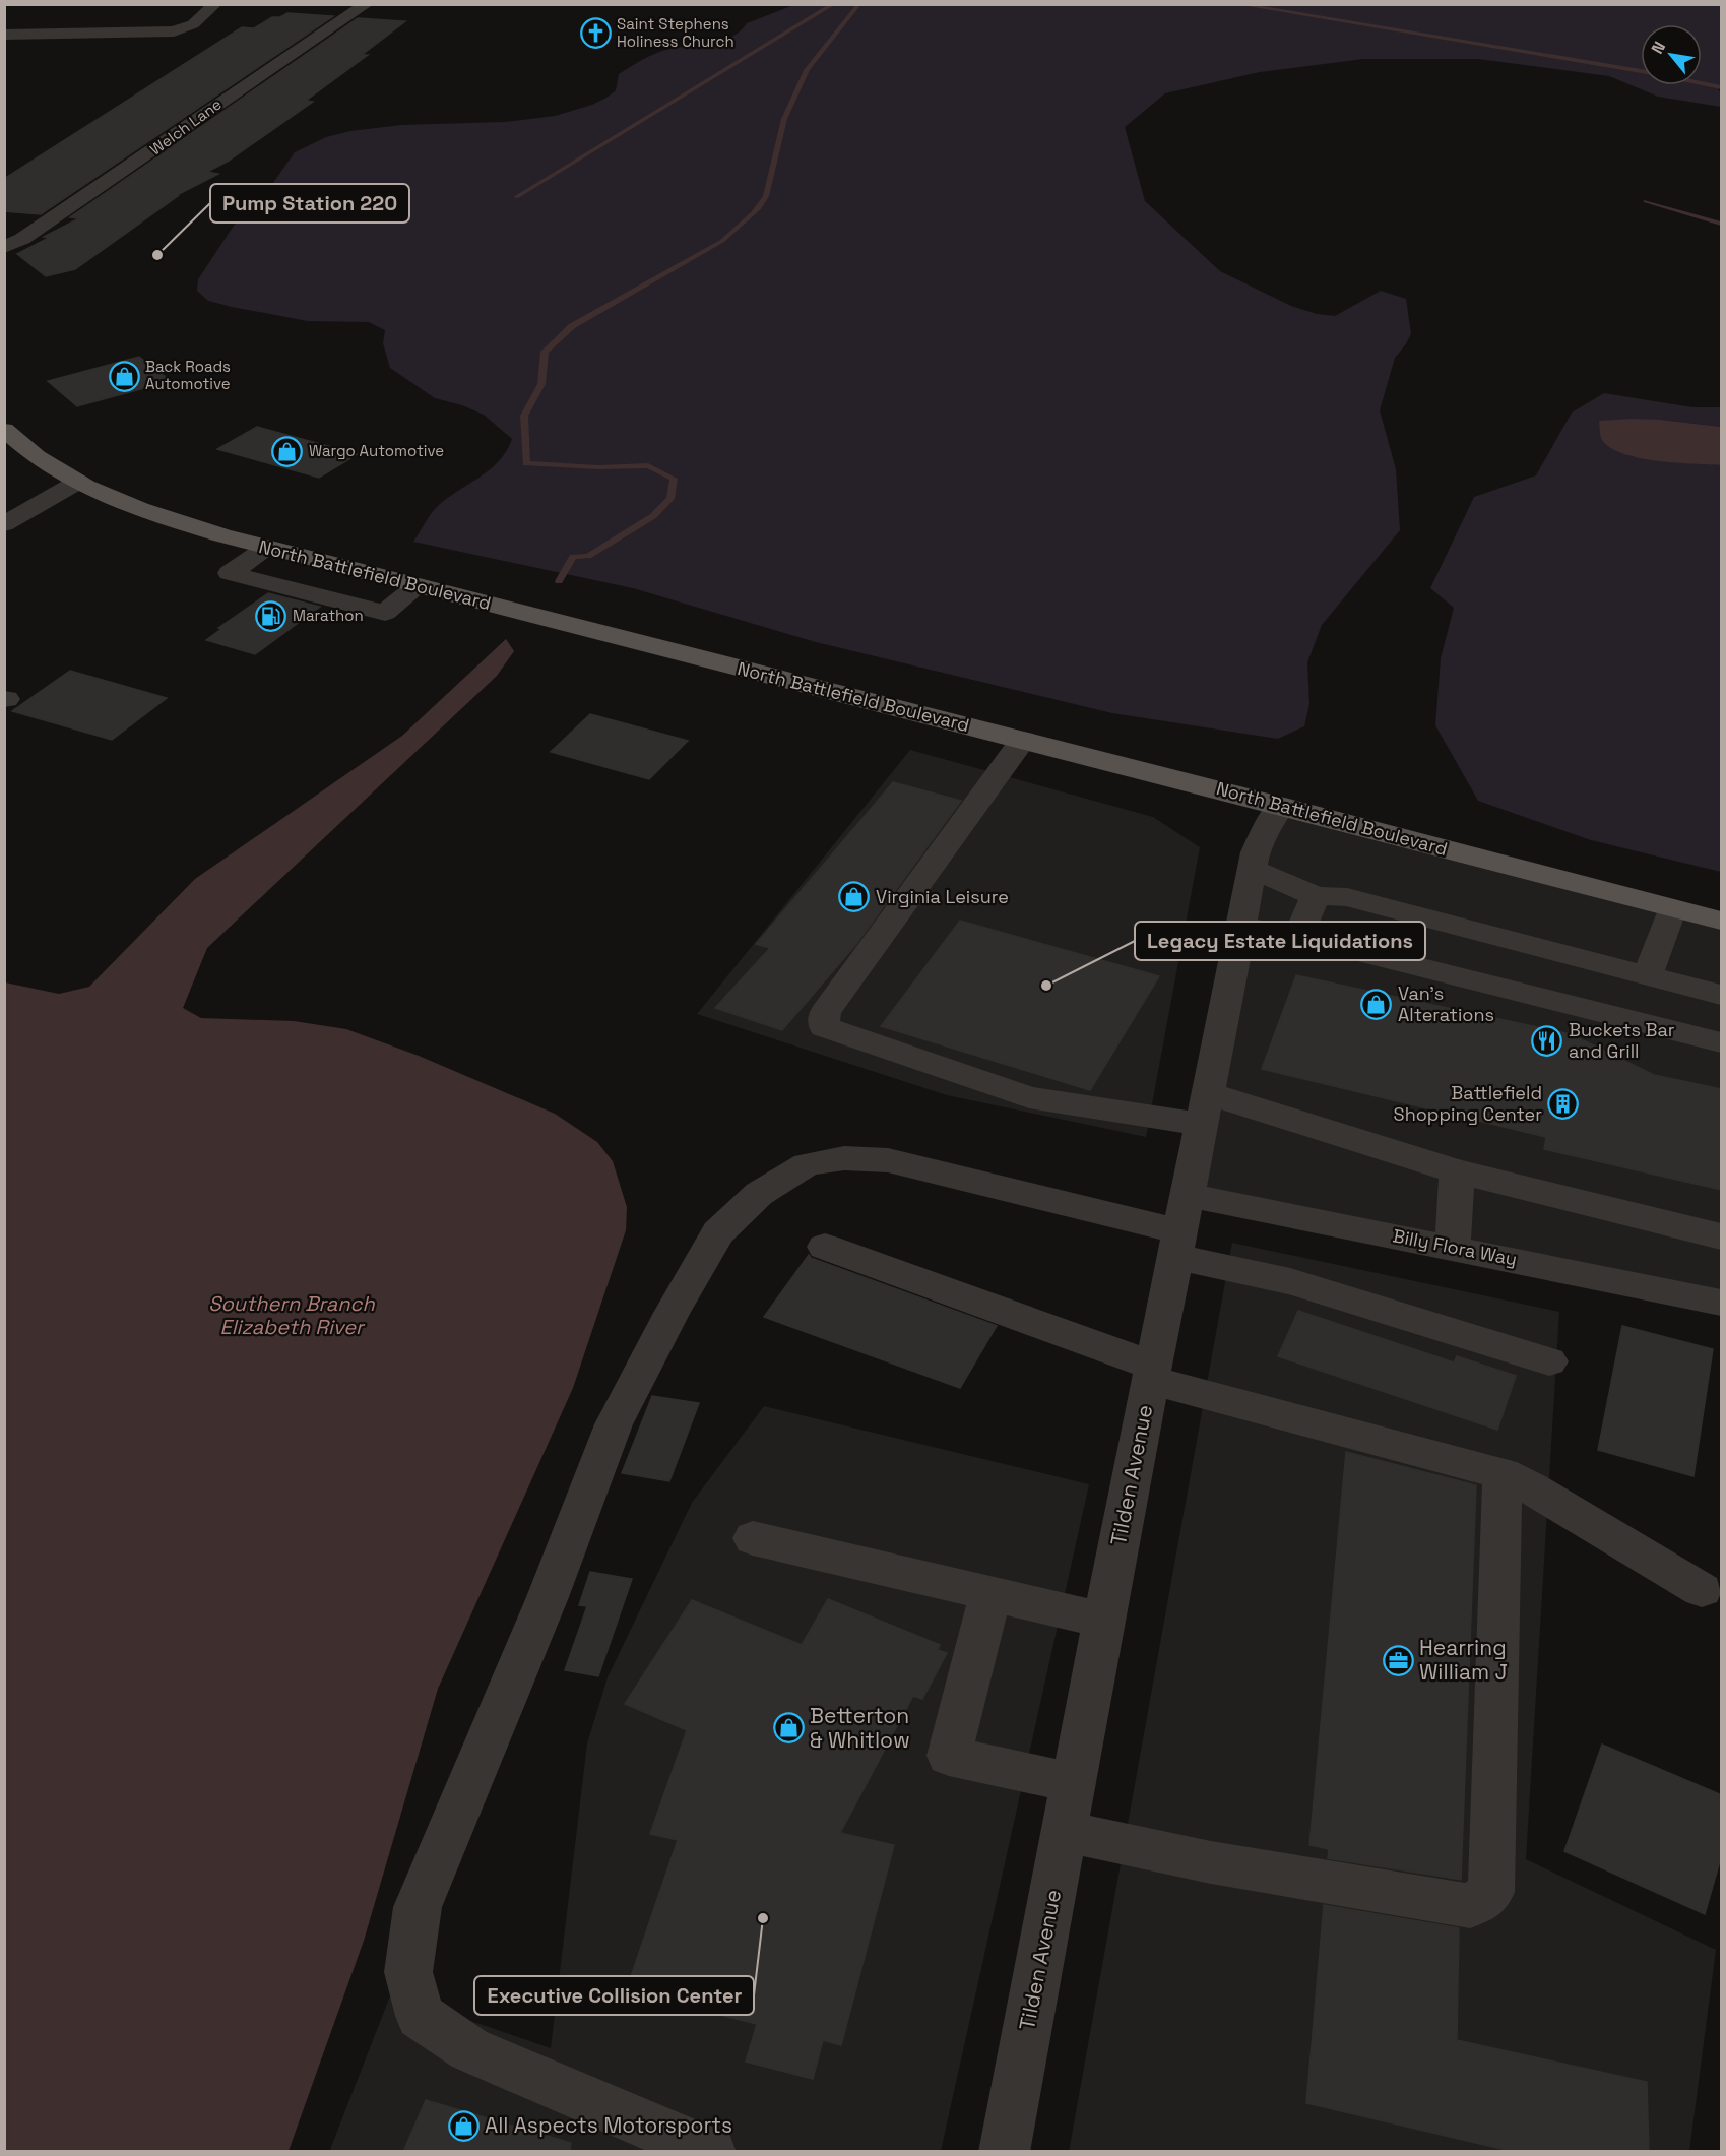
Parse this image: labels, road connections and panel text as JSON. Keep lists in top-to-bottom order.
{
  "streets": {
    "main road": ["North Battlefield Boulevard"],
    "street": ["Welch Lane", "Billy Flora Way", "Tilden Avenue"]
  },
  "crossings": [
    ["North Battlefield Boulevard", "Tilden Avenue"],
    ["Billy Flora Way", "Tilden Avenue"]
  ],
  "water": ["Southern Branch Elizabeth River"],
  "places": {
    "church": ["Saint Stephens Holiness Church"],
    "other": ["Pump Station 220", "Legacy Estate Liquidations", "Executive Collision Center"],
    "shop": [
      "Back Roads Automotive",
      "Wargo Automotive",
      "Virginia Leisure",
      "Van's Alterations",
      "Betterton & Whitlow",
      "All Aspects Motorsports"
    ],
    "fuel station": ["Marathon"],
    "restaurant": ["Buckets Bar and Grill"],
    "building": ["Battlefield Shopping Center"],
    "office": ["Hearring William J"]
  },
  "north": "top left"
}
